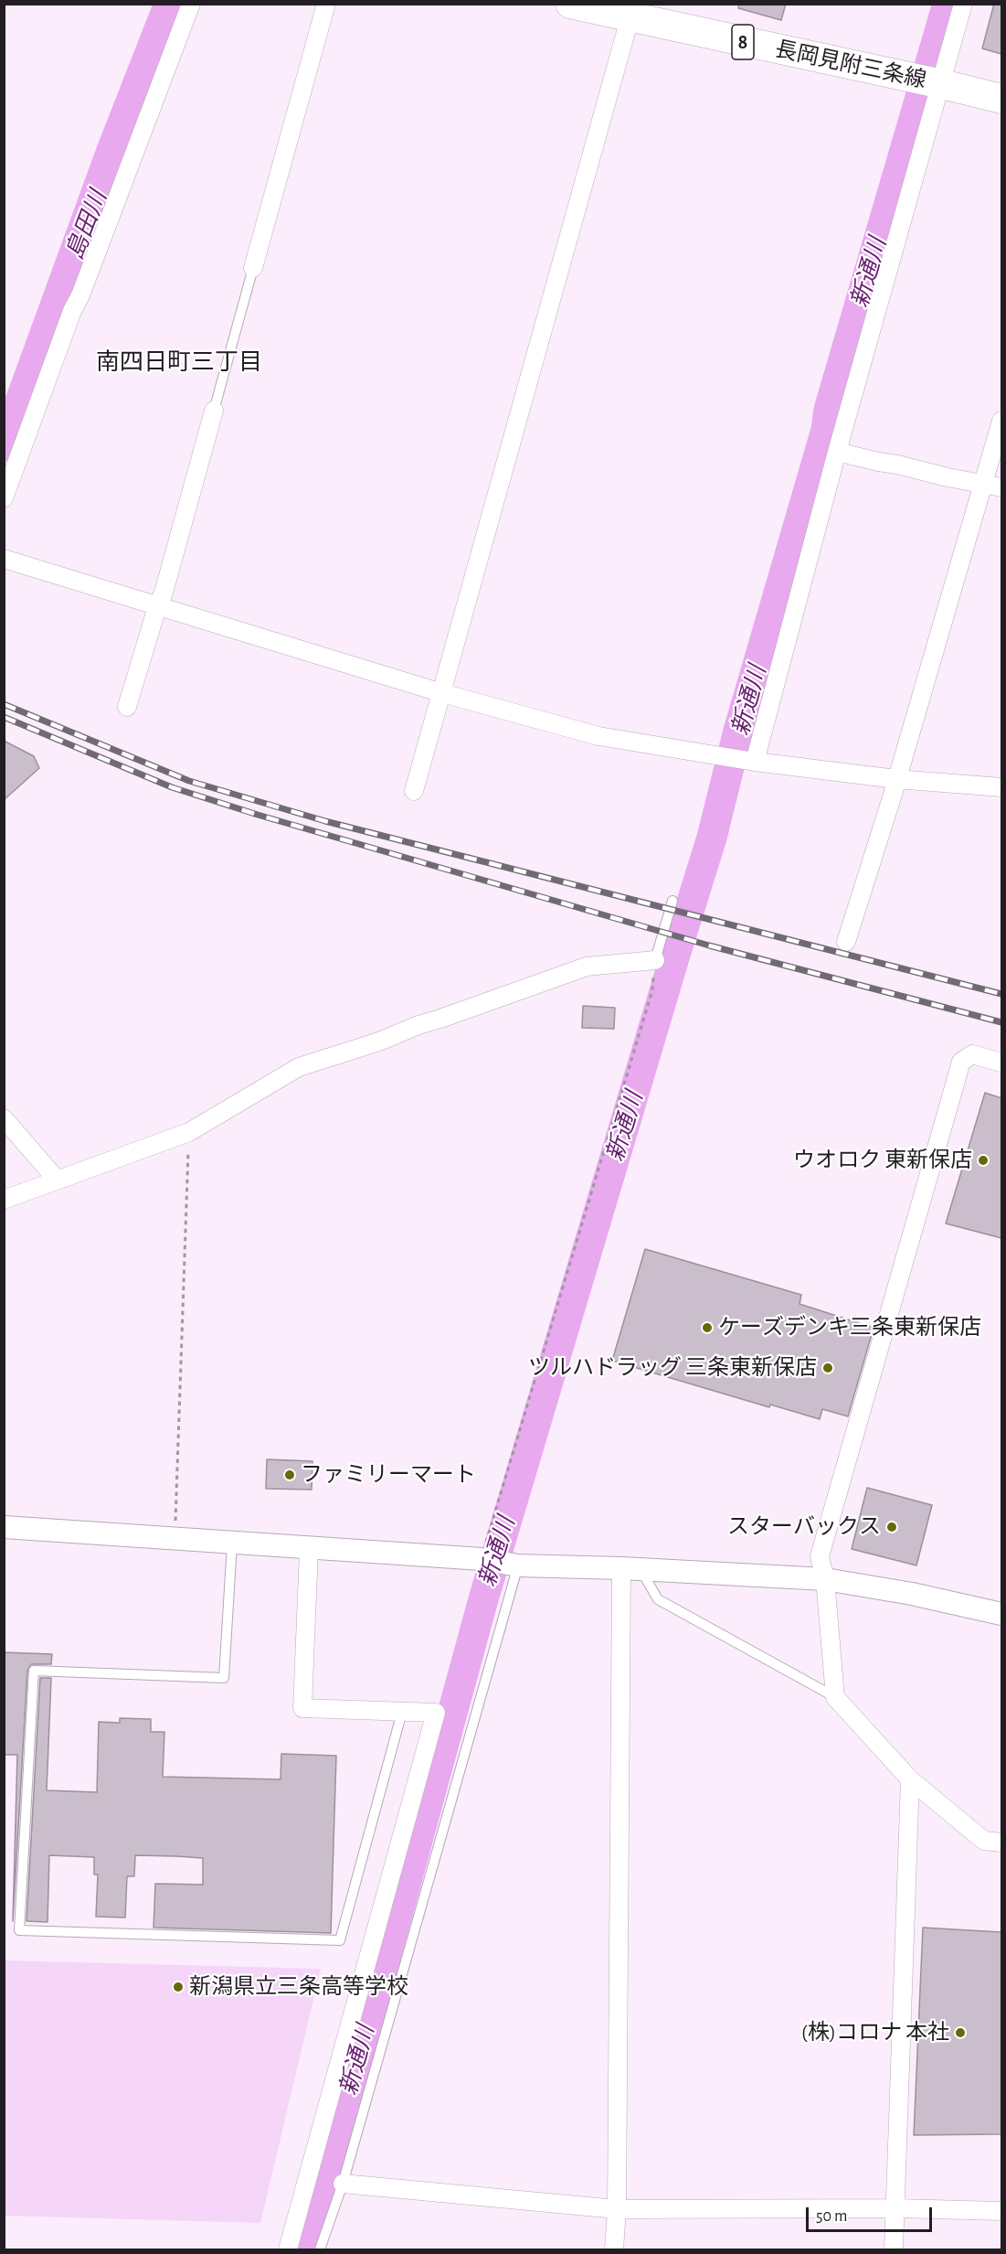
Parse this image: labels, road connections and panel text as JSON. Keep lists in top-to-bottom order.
{
  "streets": {
    "main road": ["8", "長岡見附三条線"]
  },
  "districts": ["南四日町三丁目"],
  "water": ["島田川", "新通川"],
  "places": [
    "ウオロク 東新保店",
    "ケーズデンキ三条東新保店",
    "ツルハドラッグ 三条東新保店",
    "ファミリーマート",
    "スターバックス",
    "新潟県立三条高等学校",
    "(株)コロナ 本社"
  ],
  "scale_bar": "50 m"
}
